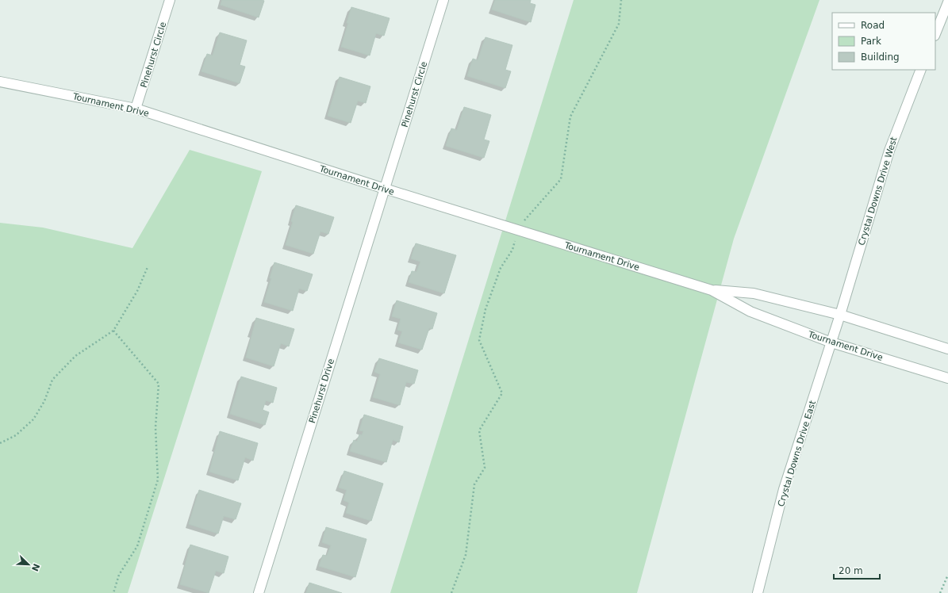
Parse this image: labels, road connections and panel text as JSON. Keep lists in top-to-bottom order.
{
  "streets": {
    "street": [
      "Pinehurst Circle",
      "Tournament Drive",
      "Crystal Downs Drive West",
      "Pinehurst Drive",
      "Crystal Downs Drive East"
    ]
  },
  "crossings": [
    ["Pinehurst Circle", "Tournament Drive"],
    ["Pinehurst Circle", "Pinehurst Drive"],
    ["Tournament Drive", "Crystal Downs Drive West"],
    ["Tournament Drive", "Pinehurst Drive"],
    ["Tournament Drive", "Crystal Downs Drive East"],
    ["Crystal Downs Drive West", "Crystal Downs Drive East"]
  ],
  "legend": ["Road", "Park", "Building"],
  "scale_bar": "20 m",
  "north": "bottom right"
}
